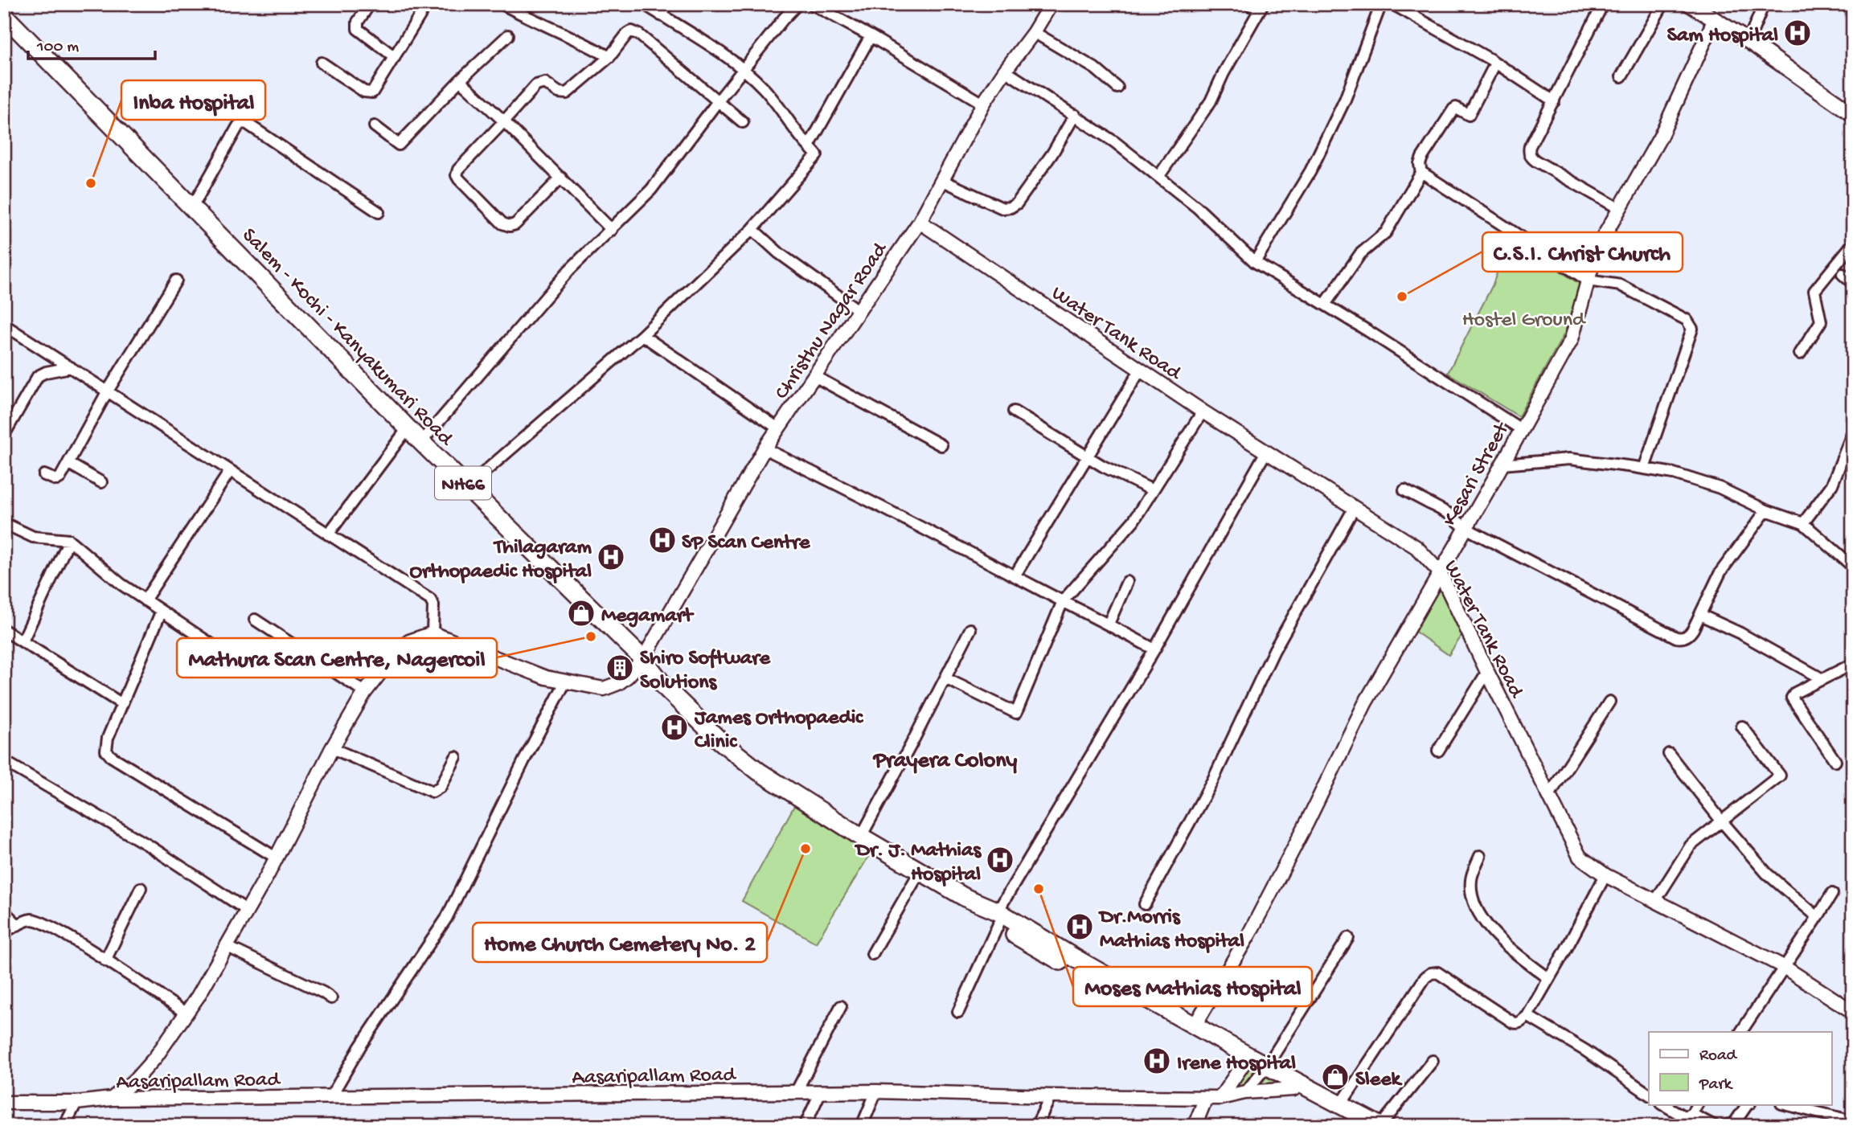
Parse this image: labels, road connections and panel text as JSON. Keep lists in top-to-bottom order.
{
  "streets": {
    "highway": ["Salem - Kochi - Kanyakumari Road", "NH66"],
    "street": [
      "Christhu Nagar Road",
      "Water Tank Road",
      "Kesari Street",
      "Aasaripallam Road"
    ]
  },
  "crossings": [
    ["Christhu Nagar Road", "Water Tank Road"],
    ["Christhu Nagar Road", "Salem - Kochi - Kanyakumari Road"],
    ["Water Tank Road", "Kesari Street"],
    ["Salem - Kochi - Kanyakumari Road", "Kesari Street"],
    ["Salem - Kochi - Kanyakumari Road", "Aasaripallam Road"]
  ],
  "districts": ["Prayera Colony"],
  "parks": ["Hostel Ground"],
  "places": {
    "hospital": [
      "Sam Hospital",
      "SP Scan Centre",
      "Thilagaram Orthopaedic Hospital",
      "James Orthopaedic Clinic",
      "Dr. J. Mathias Hospital",
      "Dr.Morris Mathias Hospital",
      "Irene Hospital"
    ],
    "other": [
      "Inba Hospital",
      "C.S.I. Christ Church",
      "Mathura Scan Centre, Nagercoil",
      "Home Church Cemetery No. 2",
      "Moses Mathias Hospital"
    ],
    "shop": ["Megamart", "Sleek"],
    "building": ["Shiro Software Solutions"]
  },
  "legend": ["Road", "Park"],
  "scale_bar": "100 m"
}
